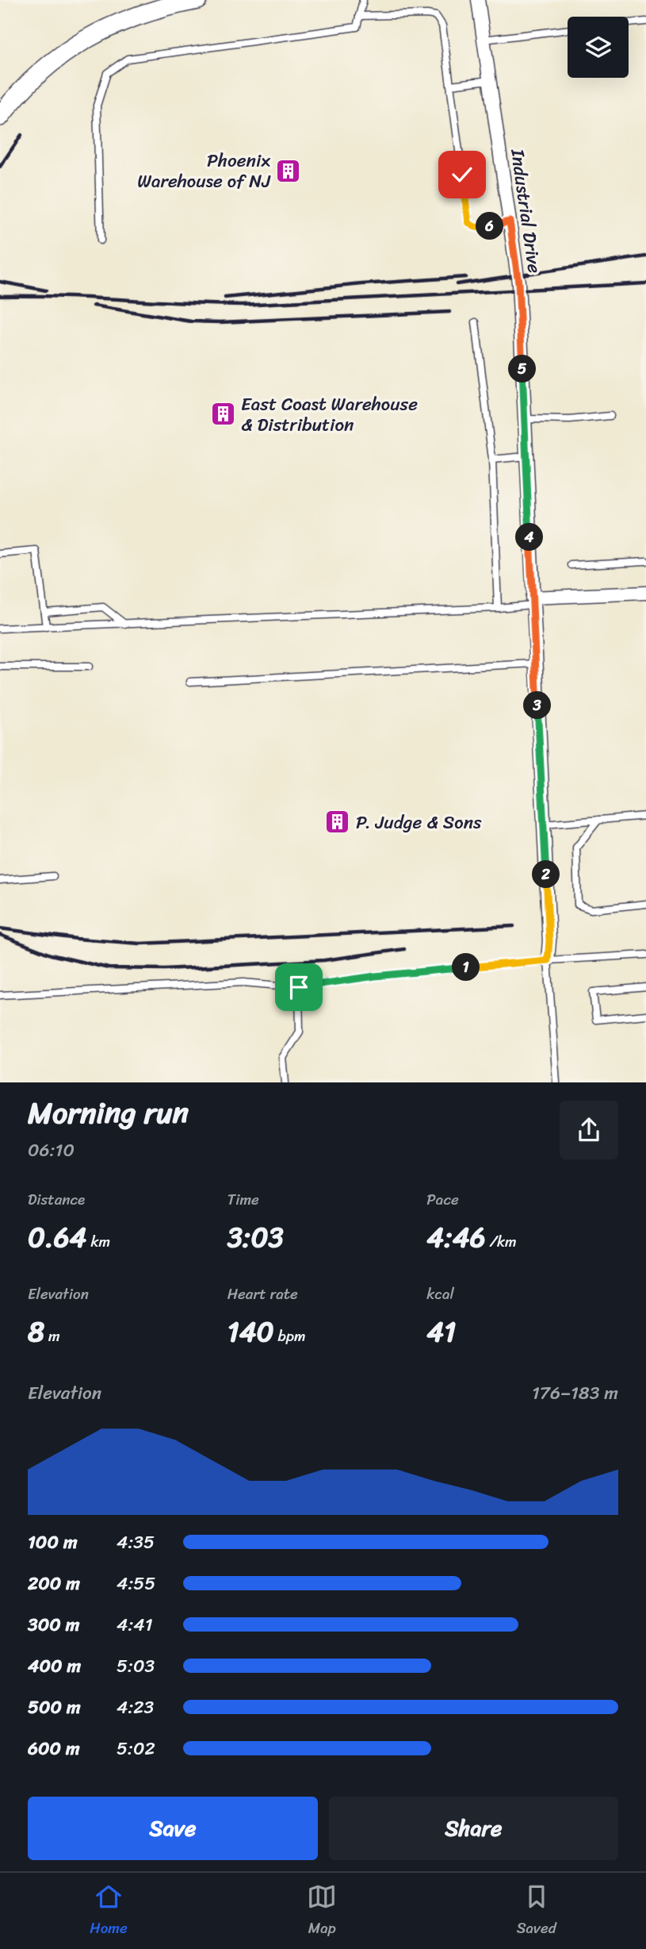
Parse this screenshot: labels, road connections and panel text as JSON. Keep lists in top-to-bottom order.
{
  "streets": {
    "street": ["Industrial Drive"]
  },
  "places": {
    "building": ["Phoenix Warehouse of NJ", "East Coast Warehouse & Distribution", "P. Judge & Sons"]
  },
  "page": {
    "pins": [
      "6",
      "5",
      "4",
      "3",
      "2",
      "1"
    ],
    "heading": ["Morning run", "06:10"],
    "stats": [
      ["Distance", "0.64 km"],
      ["Time", "3:03"],
      ["Pace", "4:46 /km"],
      ["Elevation", "8 m"],
      ["Heart rate", "140 bpm"],
      ["kcal", "41"]
    ],
    "chart": ["Elevation", "176–183 m"],
    "list": [
      {
        "name": "100 m",
        "note": "4:35"
      },
      {
        "name": "200 m",
        "note": "4:55"
      },
      {
        "name": "300 m",
        "note": "4:41"
      },
      {
        "name": "400 m",
        "note": "5:03"
      },
      {
        "name": "500 m",
        "note": "4:23"
      },
      {
        "name": "600 m",
        "note": "5:02"
      }
    ],
    "buttons": ["Save", "Share"],
    "tabs": ["Home", "Map", "Saved"]
  }
}
